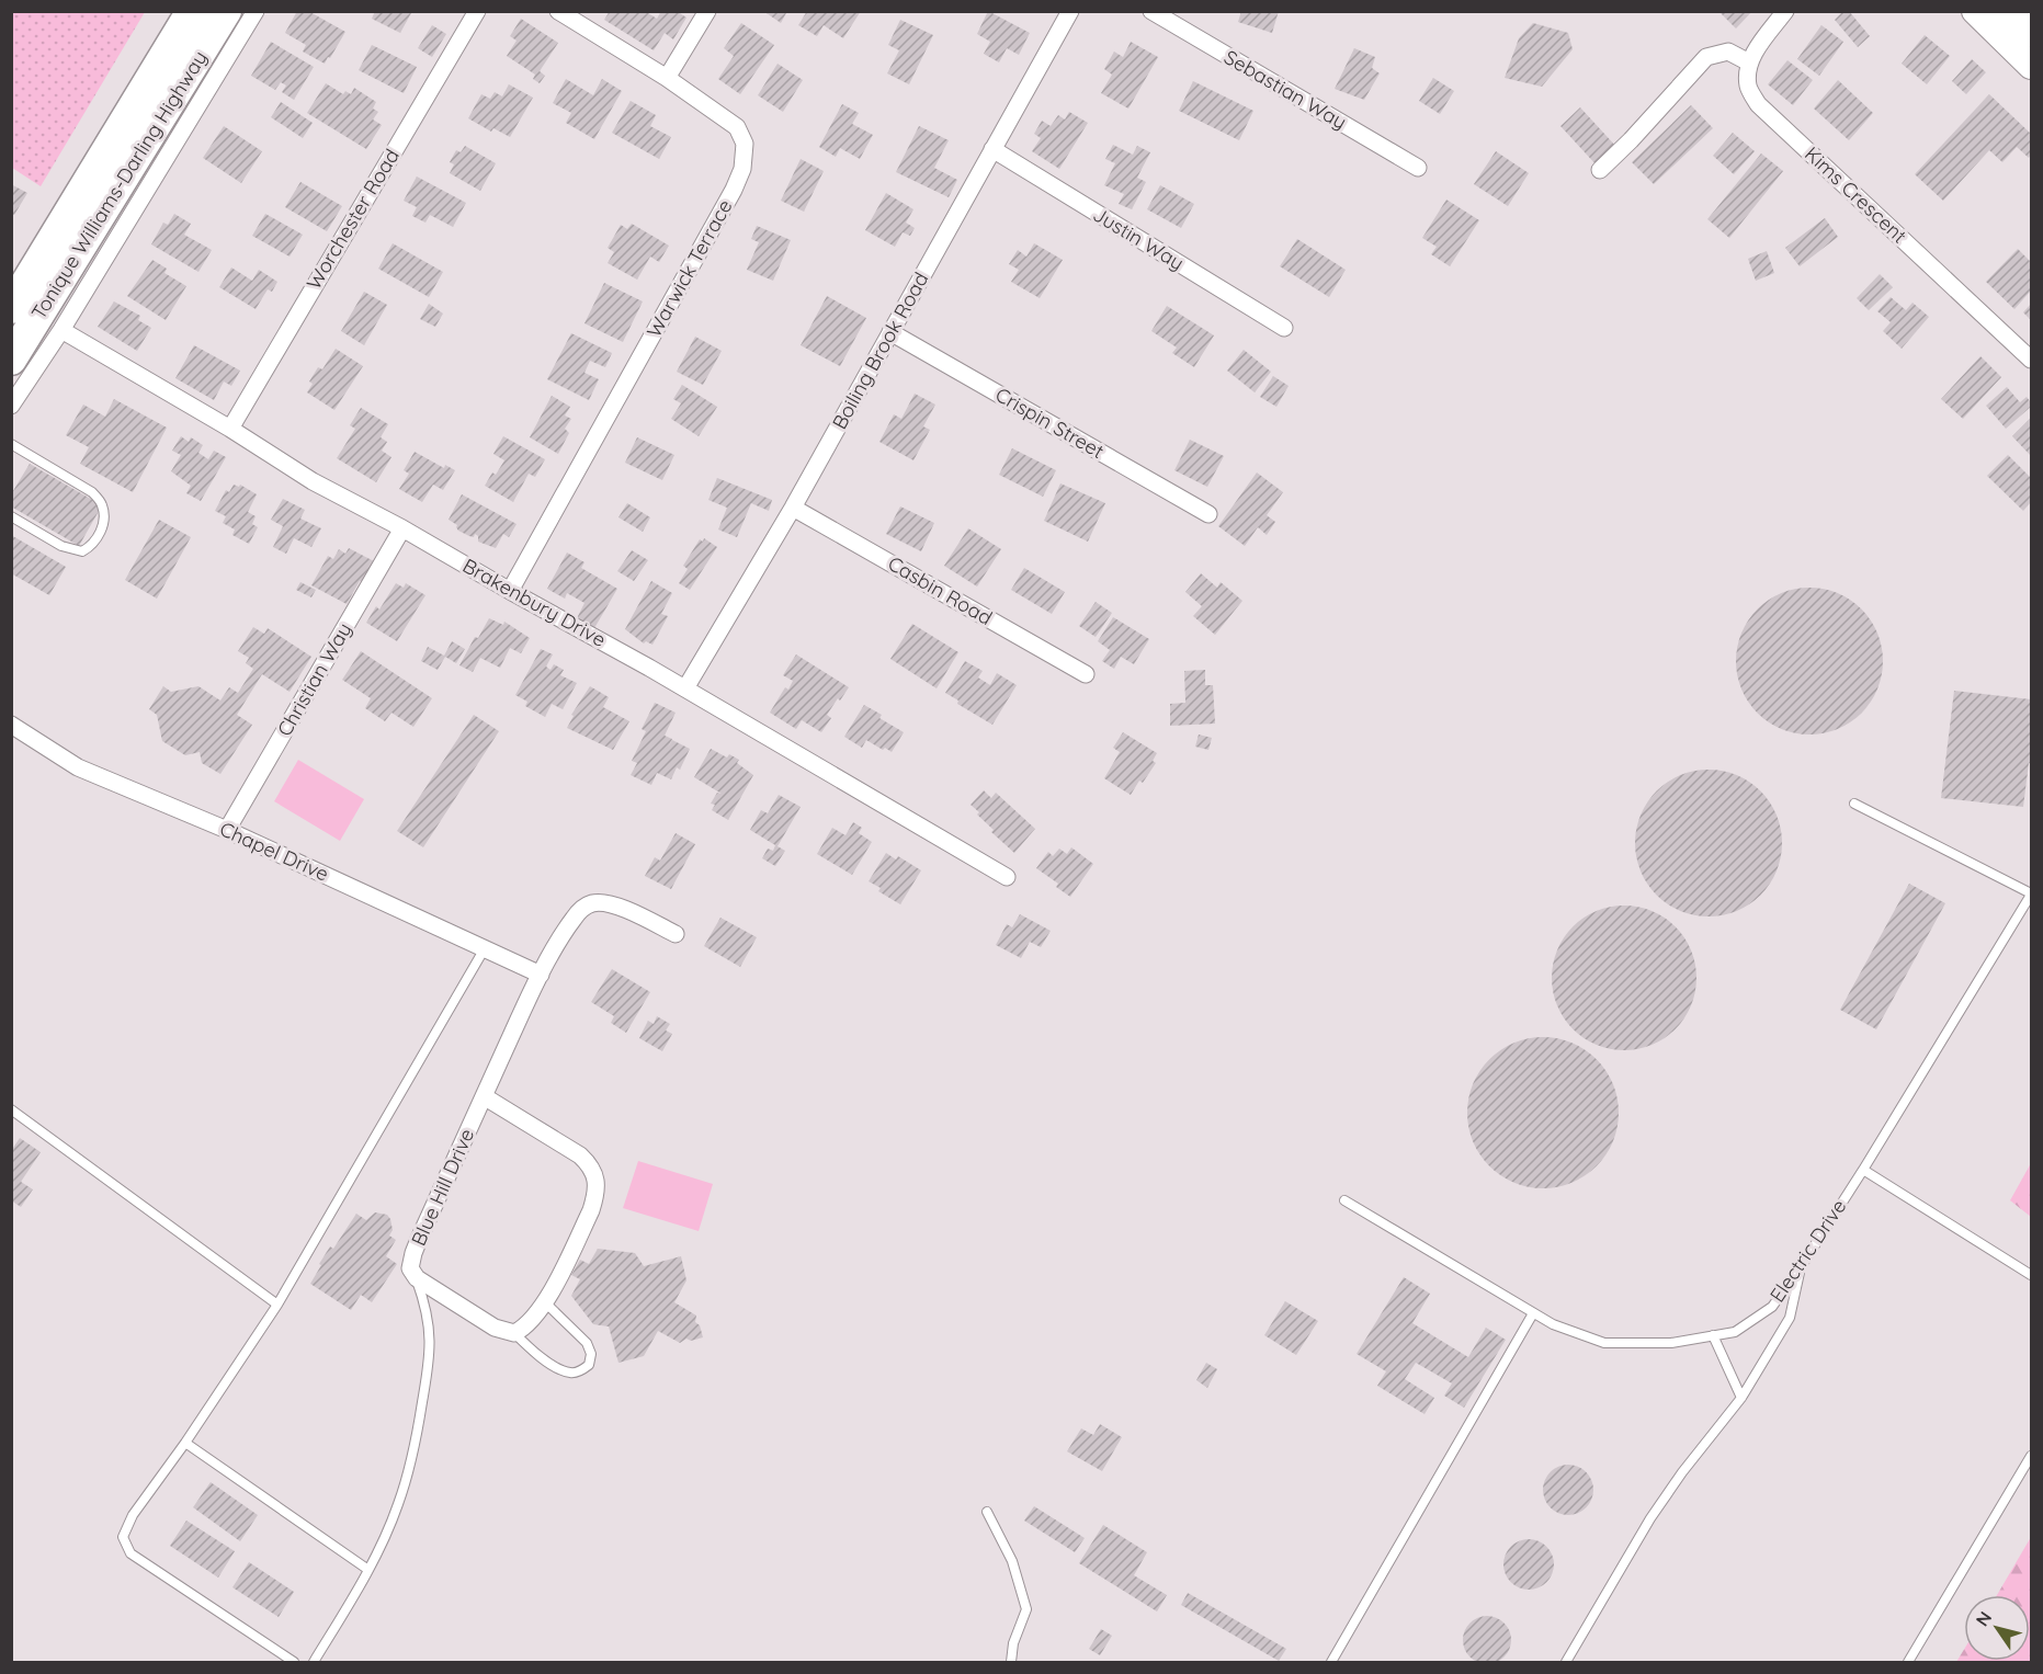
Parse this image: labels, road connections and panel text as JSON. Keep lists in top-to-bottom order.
{
  "streets": {
    "highway": ["Tonique Williams-Darling Highway"],
    "street": [
      "Sebastian Way",
      "Kims Crescent",
      "Worchester Road",
      "Justin Way",
      "Warwick Terrace",
      "Boiling Brook Road",
      "Crispin Street",
      "Casbin Road",
      "Brakenbury Drive",
      "Christian Way",
      "Chapel Drive",
      "Blue Hill Drive"
    ],
    "lane": ["Electric Drive"]
  },
  "crossings": [
    ["Worchester Road", "Brakenbury Drive"],
    ["Justin Way", "Boiling Brook Road"],
    ["Warwick Terrace", "Brakenbury Drive"],
    ["Boiling Brook Road", "Crispin Street"],
    ["Boiling Brook Road", "Casbin Road"],
    ["Boiling Brook Road", "Brakenbury Drive"],
    ["Brakenbury Drive", "Christian Way"],
    ["Christian Way", "Chapel Drive"],
    ["Chapel Drive", "Blue Hill Drive"]
  ],
  "north": "top left"
}
